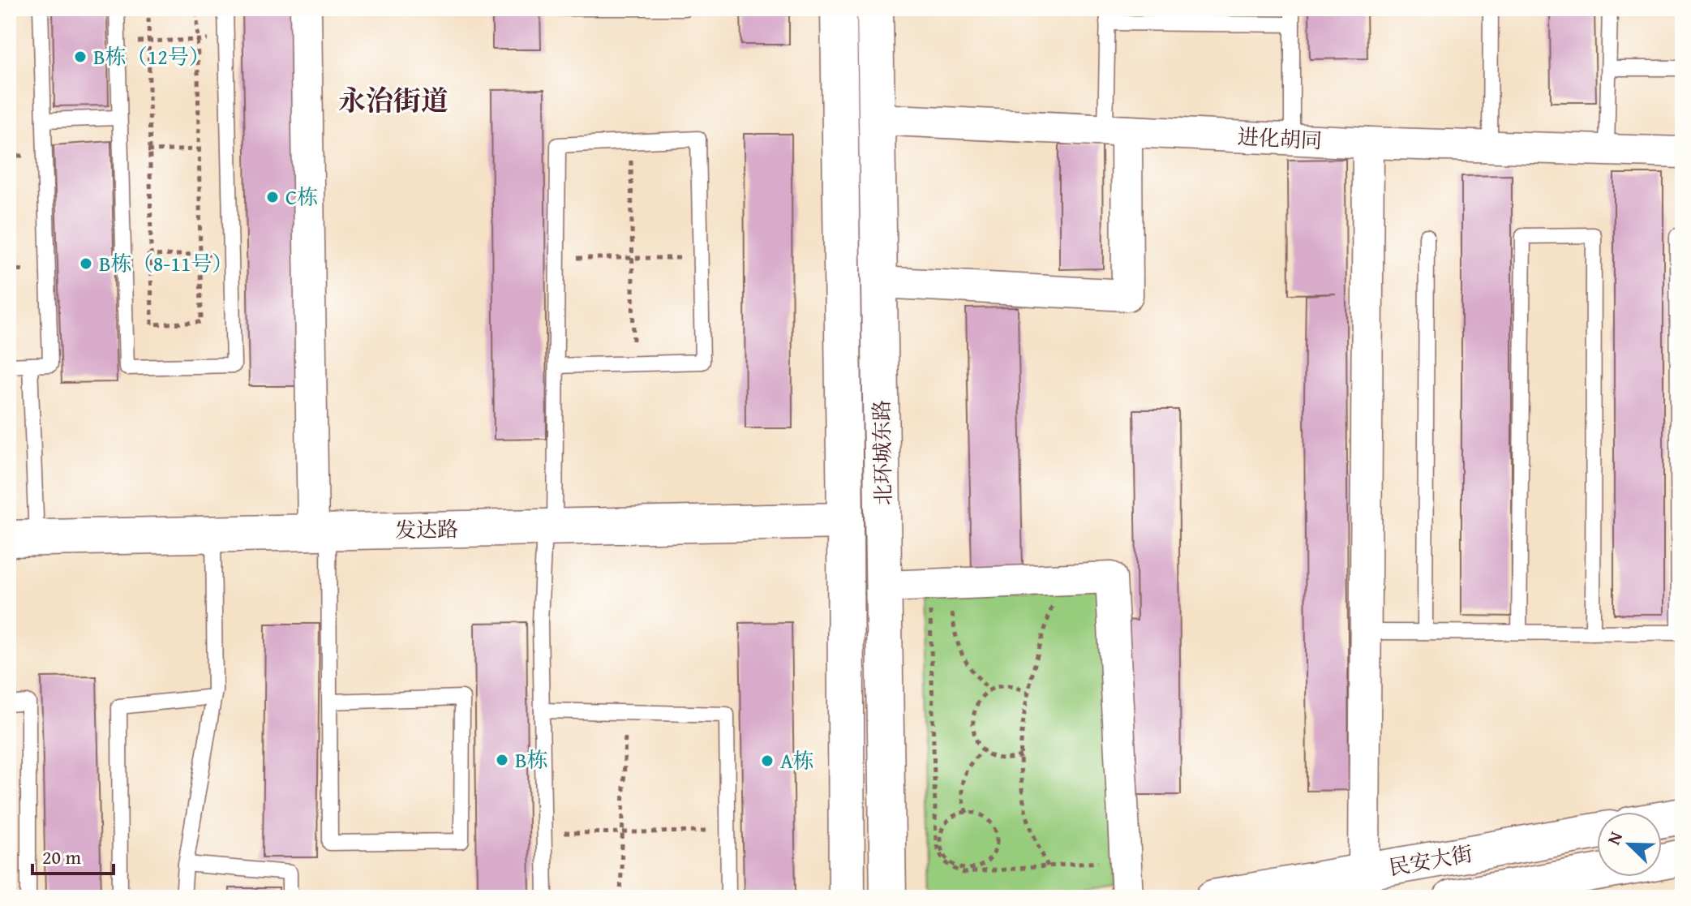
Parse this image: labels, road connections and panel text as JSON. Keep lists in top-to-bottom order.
{
  "streets": {
    "main road": ["北环城东路", "发达路", "民安大街"],
    "street": ["进化胡同"]
  },
  "crossings": [
    ["进化胡同", "北环城东路"],
    ["北环城东路", "发达路"]
  ],
  "districts": ["永治街道"],
  "places": [
    "B栋（12号）",
    "C栋",
    "B栋（8-11号）",
    "B栋",
    "A栋"
  ],
  "scale_bar": "20 m",
  "north": "top left"
}
